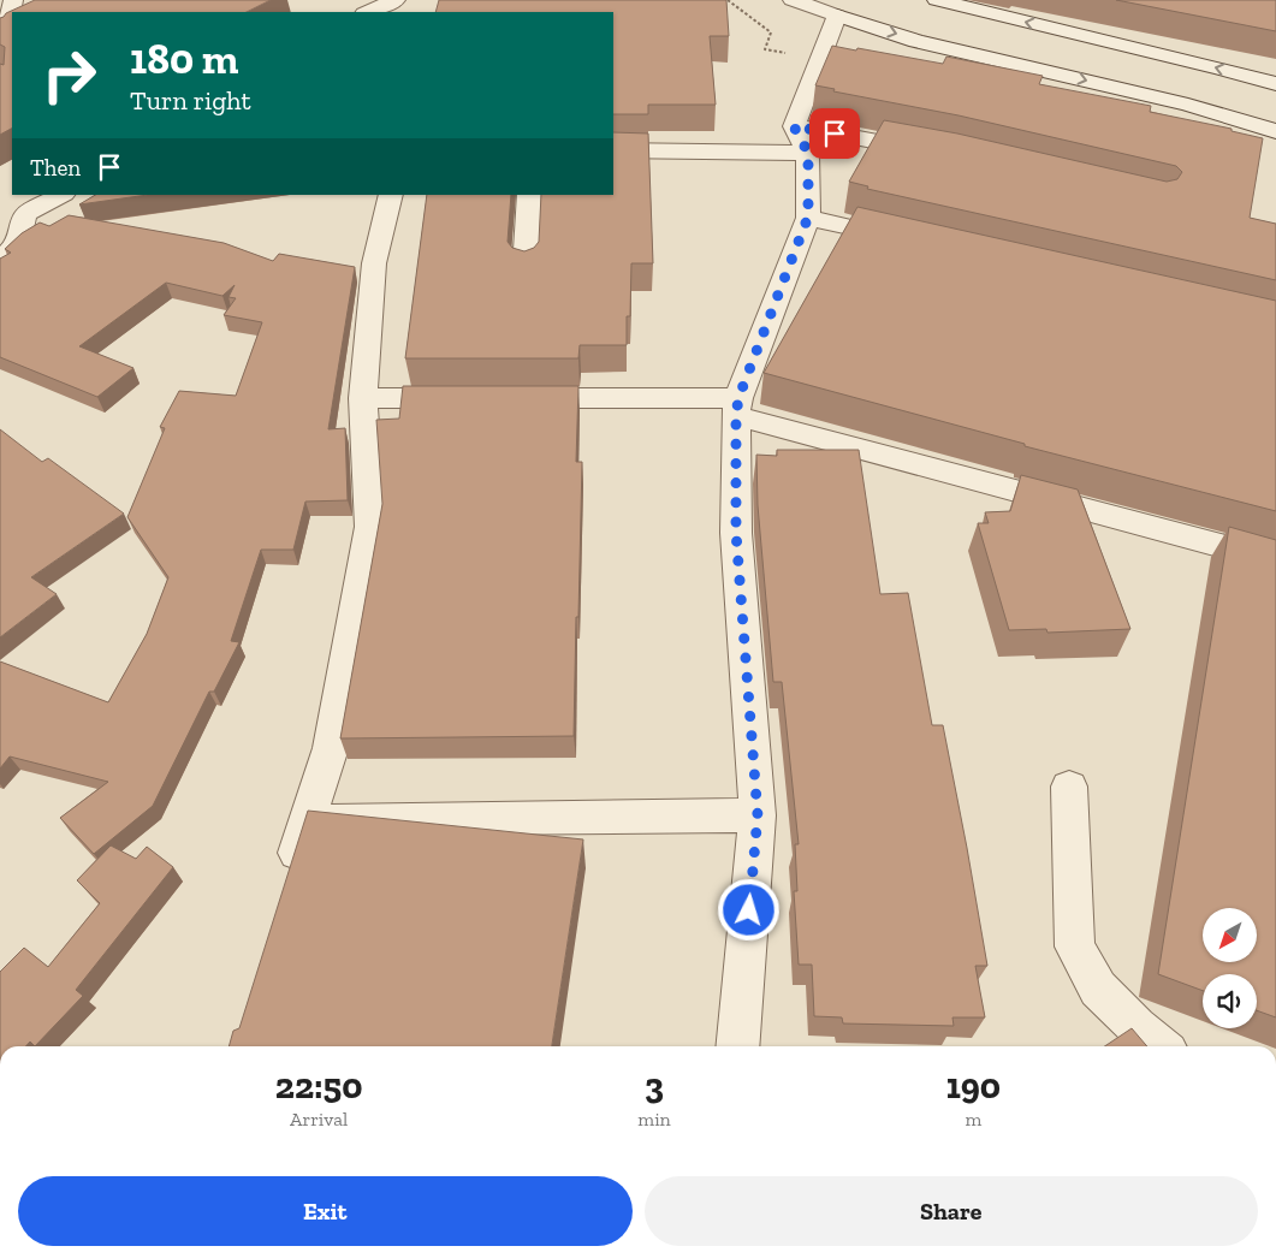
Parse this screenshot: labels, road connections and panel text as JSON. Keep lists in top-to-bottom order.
{
  "north": "bottom left",
  "page": {
    "turn": ["180 m", "Turn right"],
    "then": "Then",
    "eta": [
      "22:50",
      "Arrival",
      "3",
      "min",
      "190",
      "m"
    ],
    "buttons": ["Exit", "Share"]
  }
}
